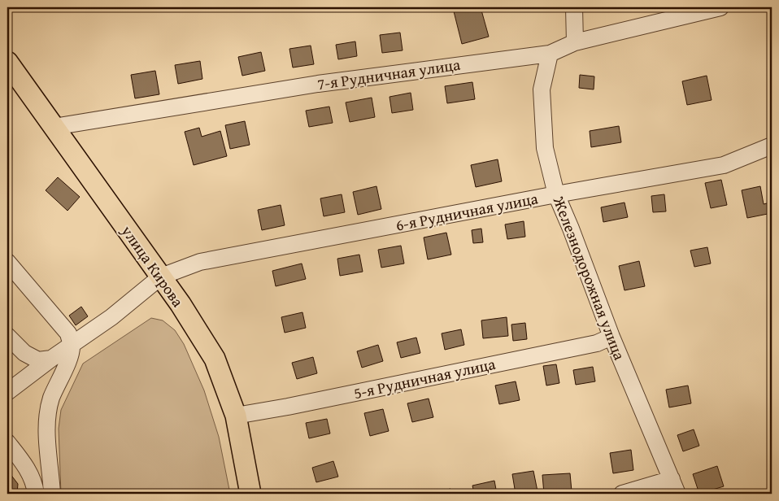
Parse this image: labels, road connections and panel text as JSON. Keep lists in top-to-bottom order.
{
  "streets": {
    "main road": ["улица Кирова"],
    "street": [
      "7-я Рудничная улица",
      "6-я Рудничная улица",
      "Железнодорожная улица",
      "5-я Рудничная улица"
    ]
  },
  "crossings": [
    ["7-я Рудничная улица", "улица Кирова"],
    ["7-я Рудничная улица", "Железнодорожная улица"],
    ["6-я Рудничная улица", "улица Кирова"],
    ["6-я Рудничная улица", "Железнодорожная улица"],
    ["улица Кирова", "5-я Рудничная улица"],
    ["Железнодорожная улица", "5-я Рудничная улица"]
  ]
}
